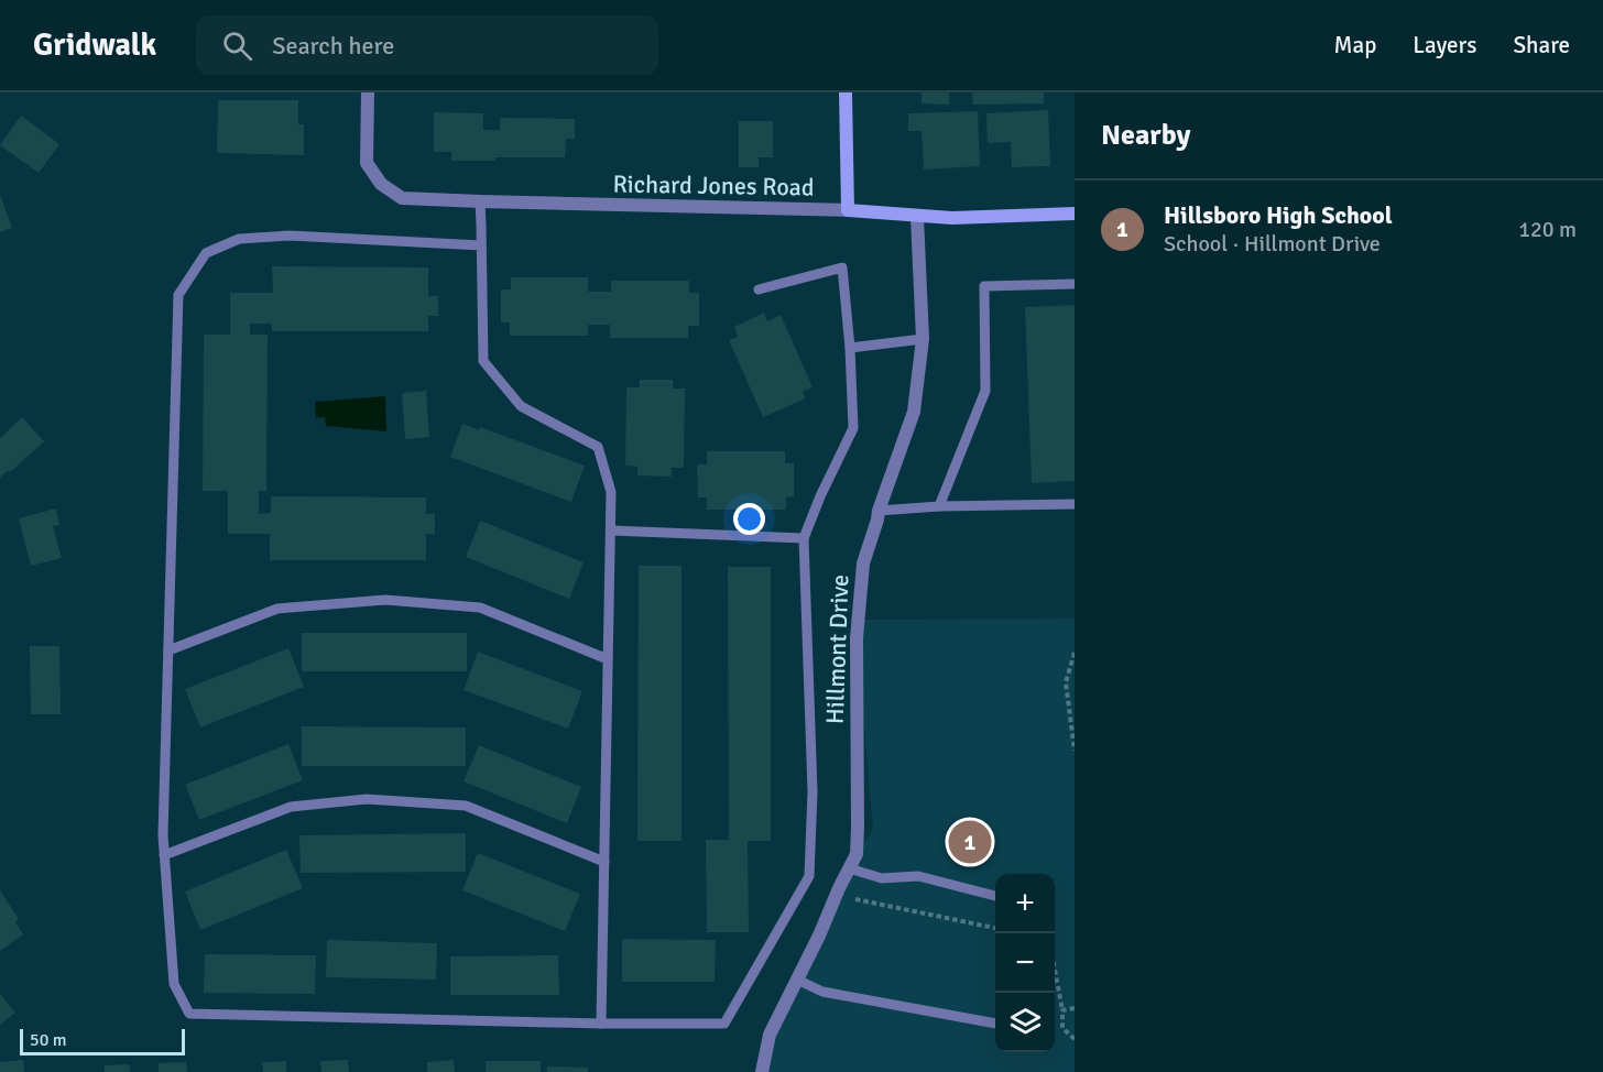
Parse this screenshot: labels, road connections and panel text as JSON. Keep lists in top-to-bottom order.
{
  "streets": {
    "street": ["Richard Jones Road", "Hillmont Drive"]
  },
  "crossings": [
    ["Richard Jones Road", "Hillmont Drive"]
  ],
  "scale_bar": "50 m",
  "page": {
    "header": "Gridwalk",
    "search": "Search here",
    "nav": ["Map", "Layers", "Share"],
    "heading": "Nearby",
    "list": [
      {
        "mark": "1",
        "name": "Hillsboro High School",
        "note": "School · Hillmont Drive",
        "value": "120 m"
      }
    ],
    "pins": "1",
    "map_buttons": ["+", "−"],
    "scale": "50 m"
  }
}
